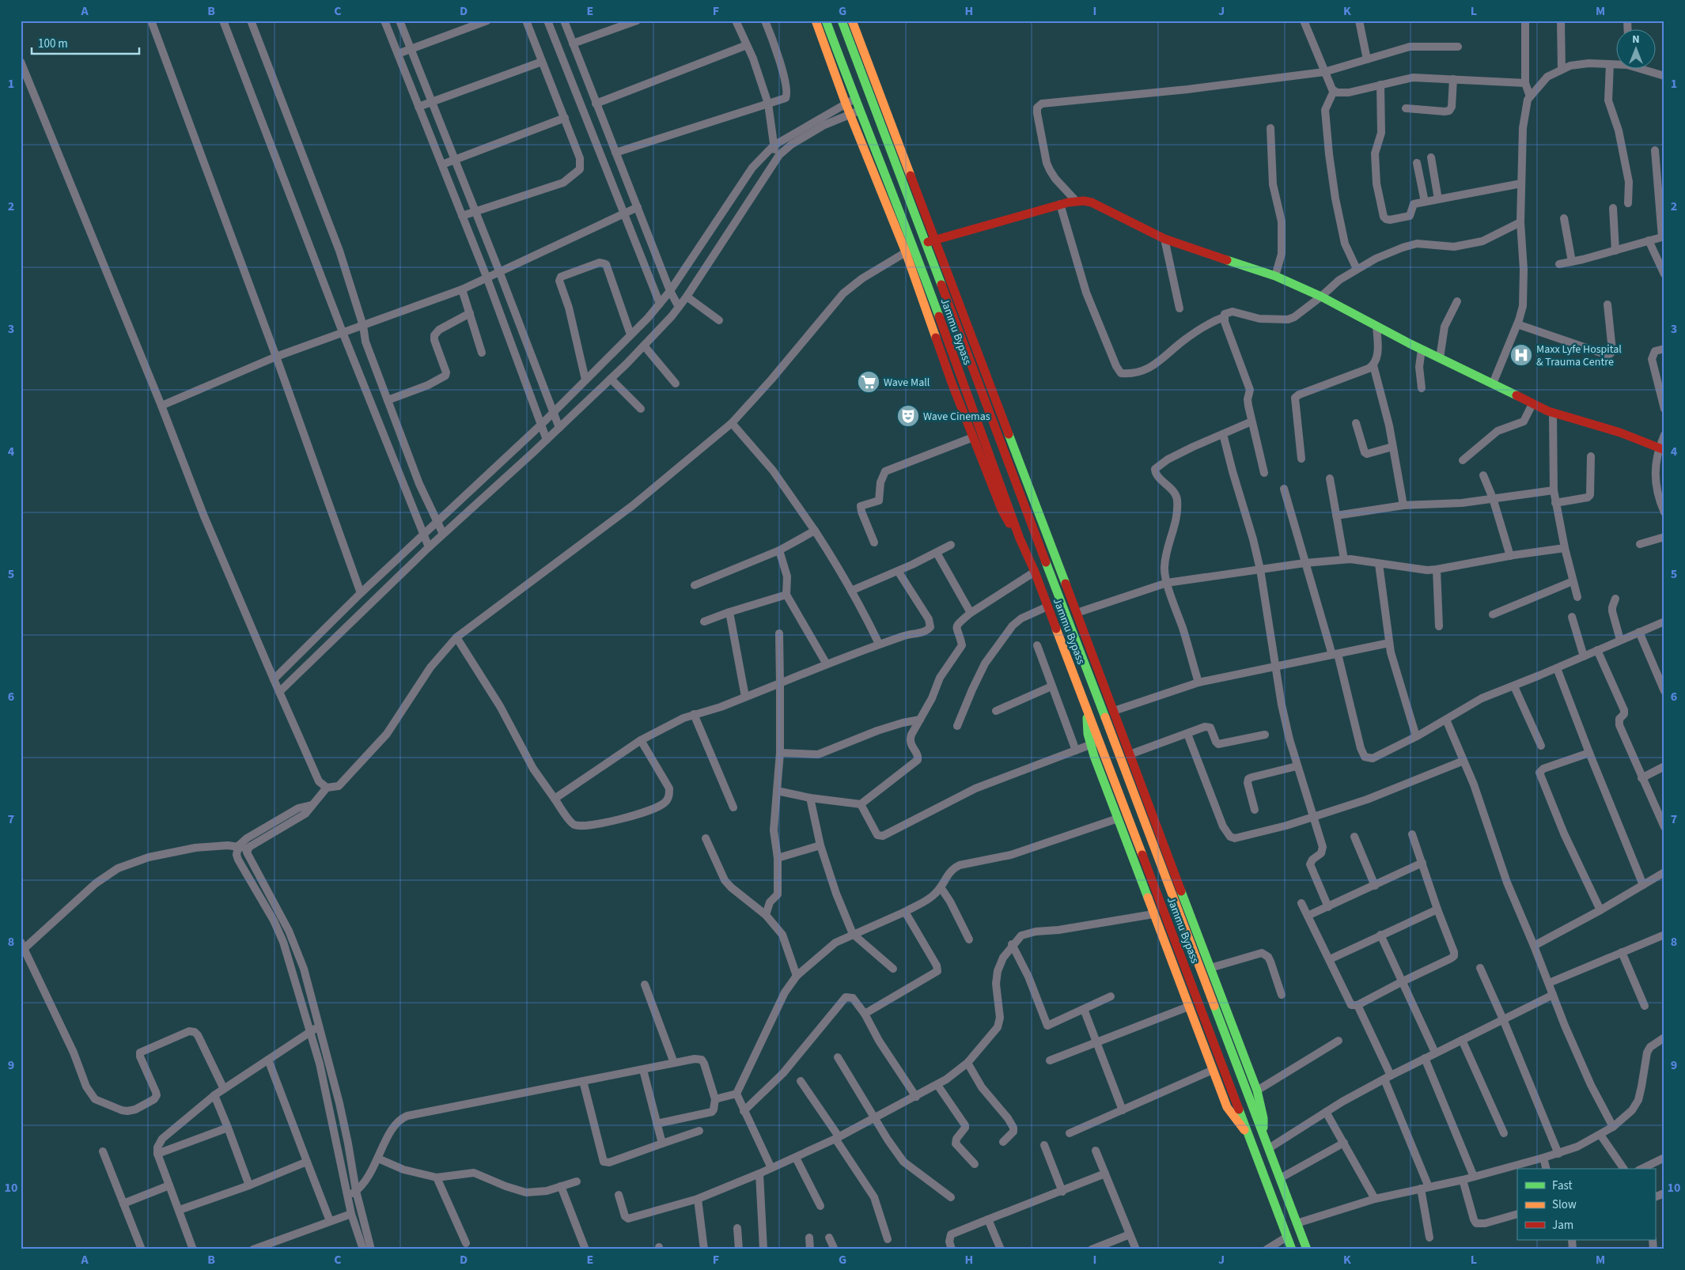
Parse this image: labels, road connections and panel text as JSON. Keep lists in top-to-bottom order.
{
  "streets": {
    "main road": ["Jammu Bypass"]
  },
  "places": {
    "hospital": ["Maxx Lyfe Hospital & Trauma Centre"],
    "supermarket": ["Wave Mall"],
    "theatre": ["Wave Cinemas"]
  },
  "legend": ["Fast", "Slow", "Jam"],
  "scale_bar": "100 m",
  "north": "top",
  "grid": {
    "columns": [
      "A",
      "B",
      "C",
      "D",
      "E",
      "F",
      "G",
      "H",
      "I",
      "J",
      "K",
      "L",
      "M"
    ],
    "rows": [
      "1",
      "2",
      "3",
      "4",
      "5",
      "6",
      "7",
      "8",
      "9",
      "10"
    ]
  }
}
